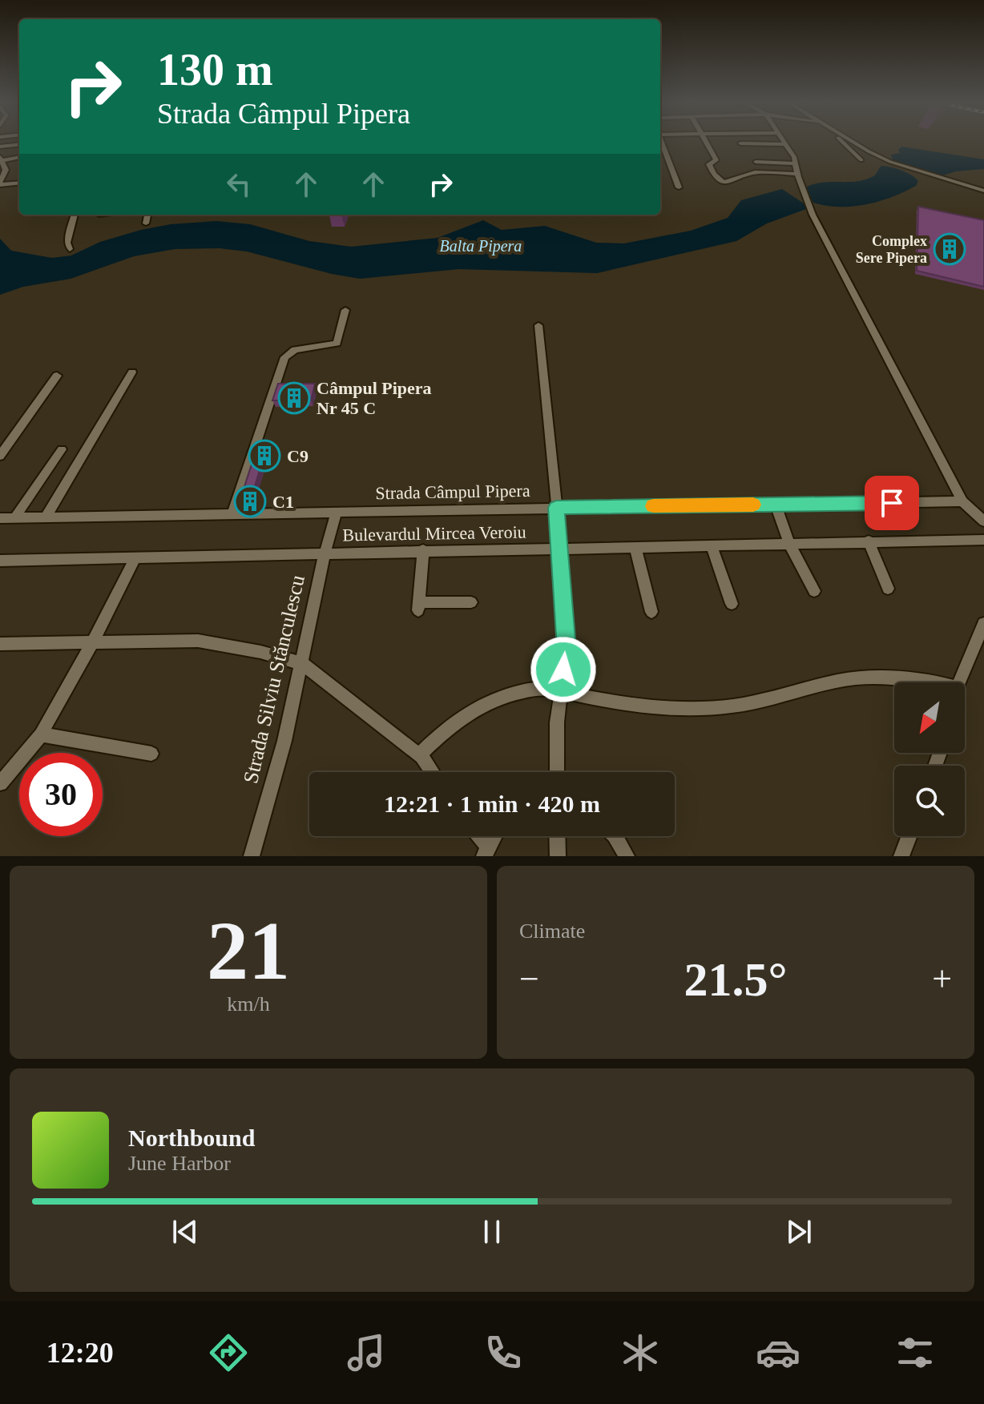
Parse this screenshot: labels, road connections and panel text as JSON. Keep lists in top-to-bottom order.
{
  "streets": {
    "street": ["Strada Câmpul Pipera", "Bulevardul Mircea Veroiu", "Strada Silviu Stănculescu"]
  },
  "crossings": [
    ["Strada Câmpul Pipera", "Strada Silviu Stănculescu"],
    ["Bulevardul Mircea Veroiu", "Strada Silviu Stănculescu"]
  ],
  "water": ["Balta Pipera"],
  "places": {
    "building": [
      "Complex Sere Pipera",
      "Câmpul Pipera Nr 45 C",
      "C9",
      "C1"
    ]
  },
  "north": "bottom left",
  "page": {
    "turn": ["130 m", "Strada Câmpul Pipera"],
    "limit": "30",
    "trip": "12:21 · 1 min · 420 m",
    "tile": [
      ["21", "km/h"],
      "Climate"
    ],
    "heat": ["−", "21.5°", "+"],
    "song": ["Northbound", "June Harbor"],
    "tabs": "12:20"
  }
}
